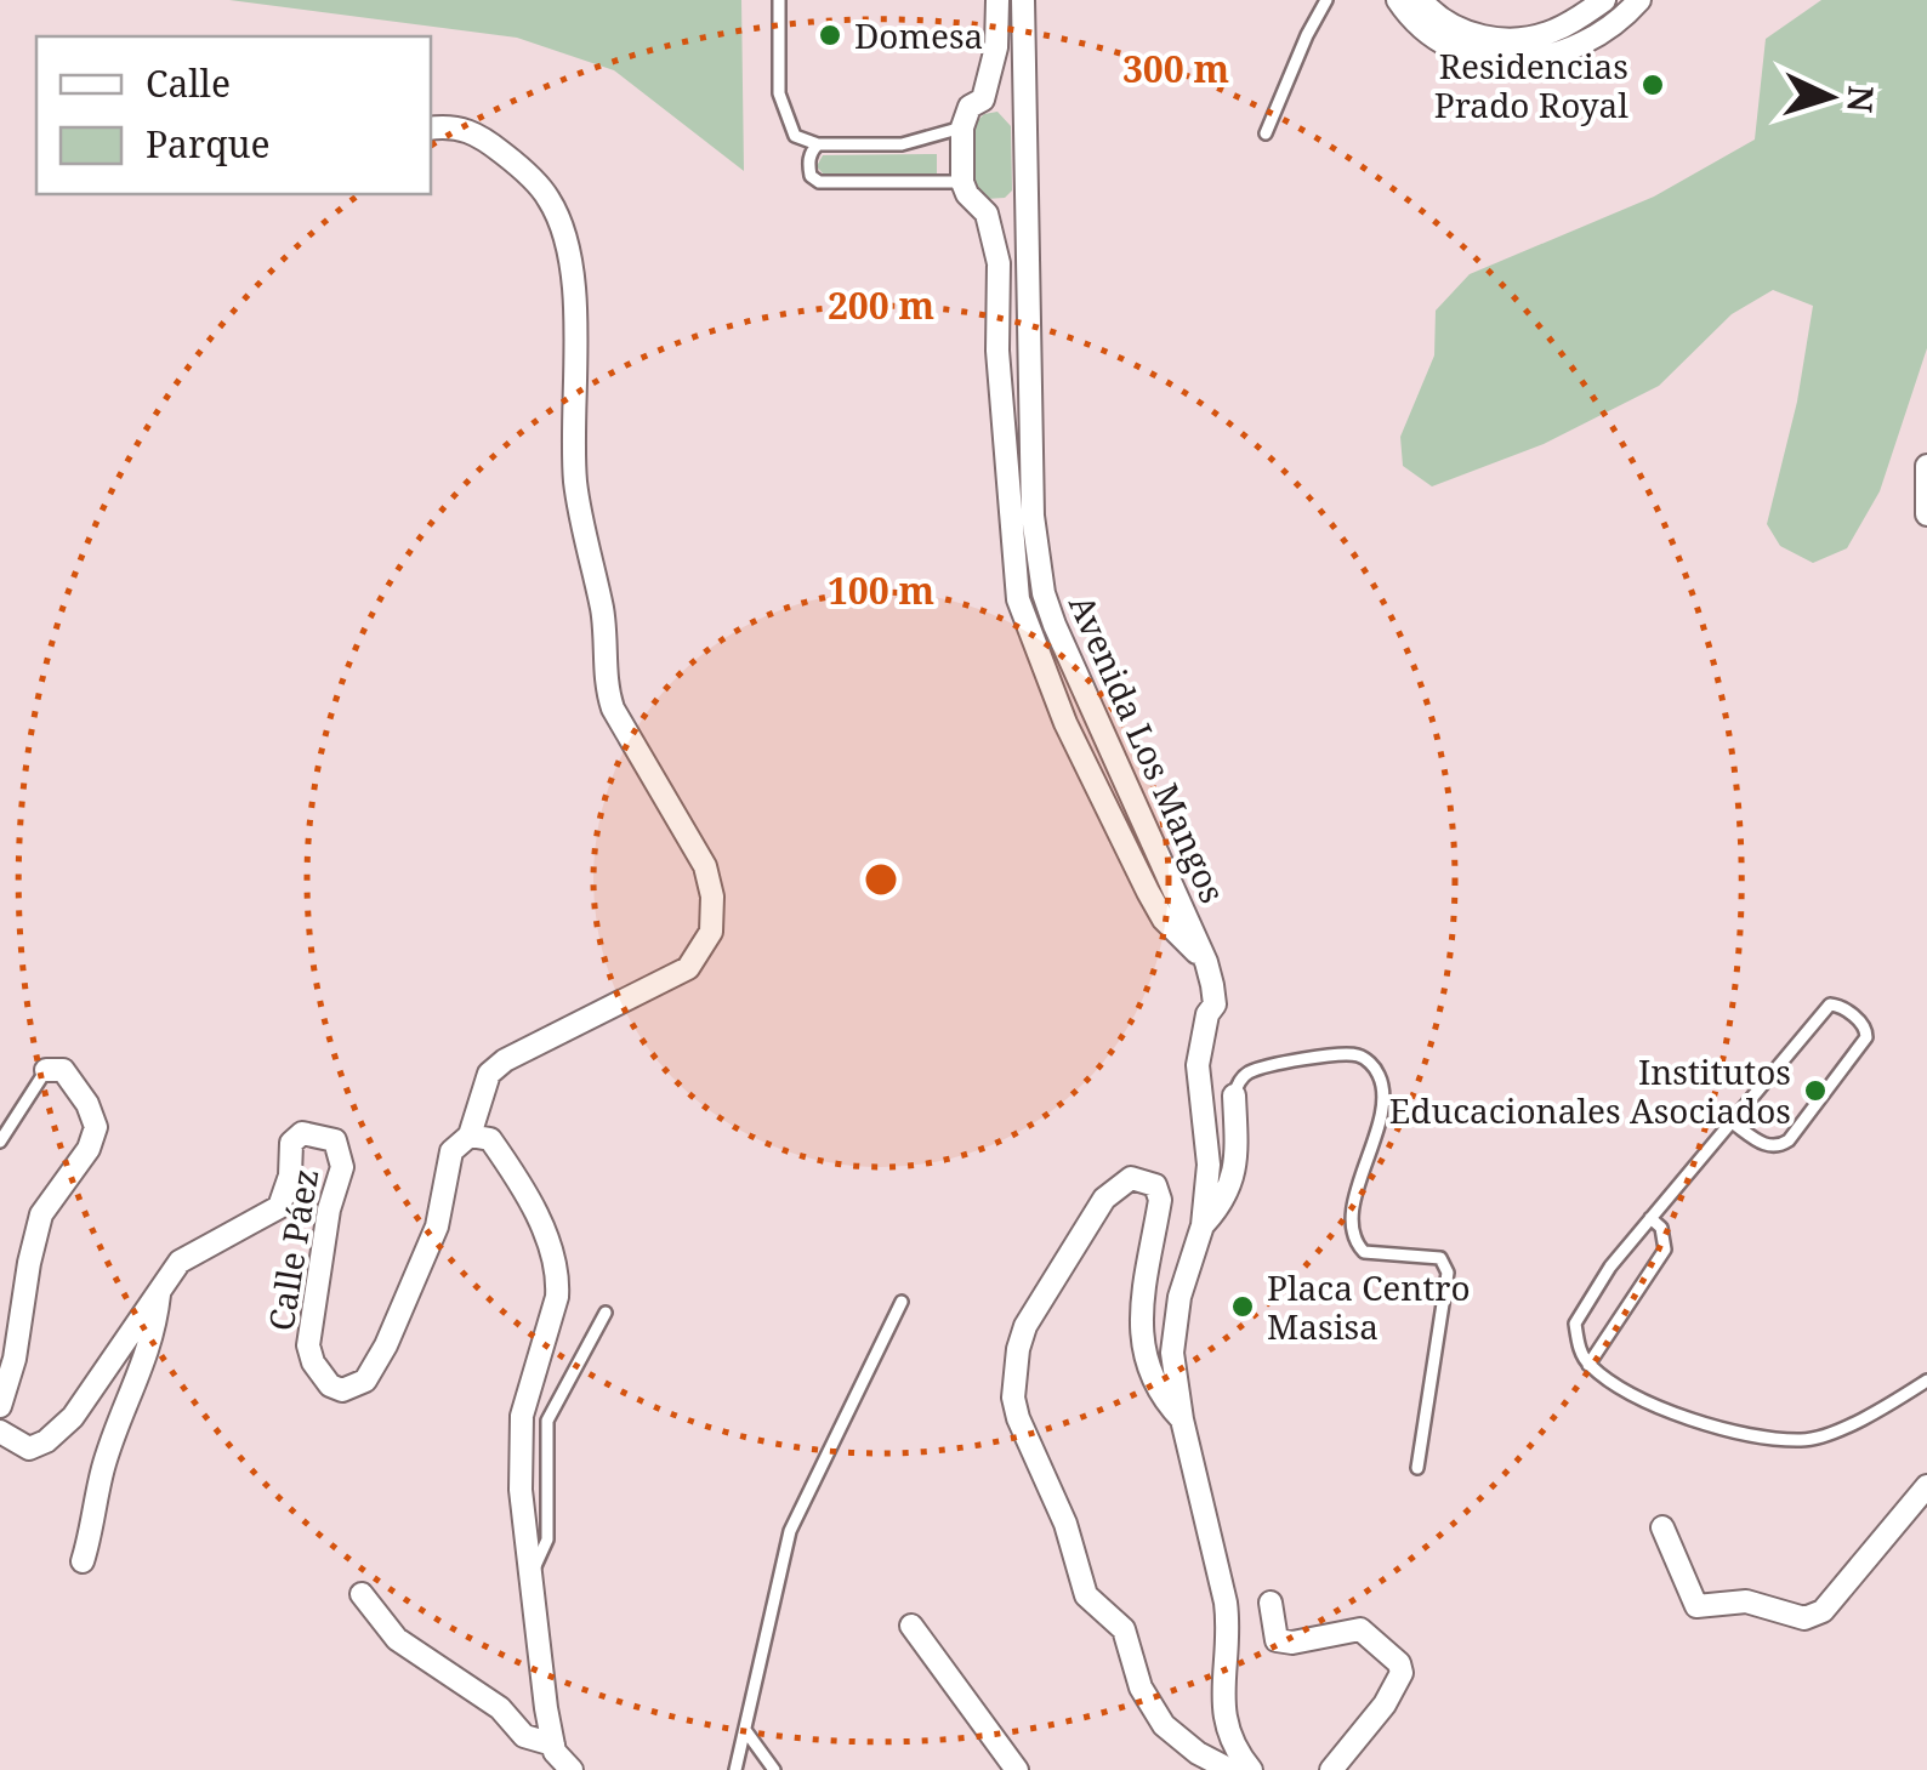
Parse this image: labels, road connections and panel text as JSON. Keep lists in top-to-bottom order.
{
  "streets": {
    "street": ["Avenida Los Mangos", "Calle Páez"]
  },
  "places": [
    "Domesa",
    "Residencias Prado Royal",
    "Institutos Educacionales Asociados",
    "Placa Centro Masisa"
  ],
  "legend": ["Calle", "Parque"],
  "north": "right",
  "rings": ["300 m", "200 m", "100 m"]
}
